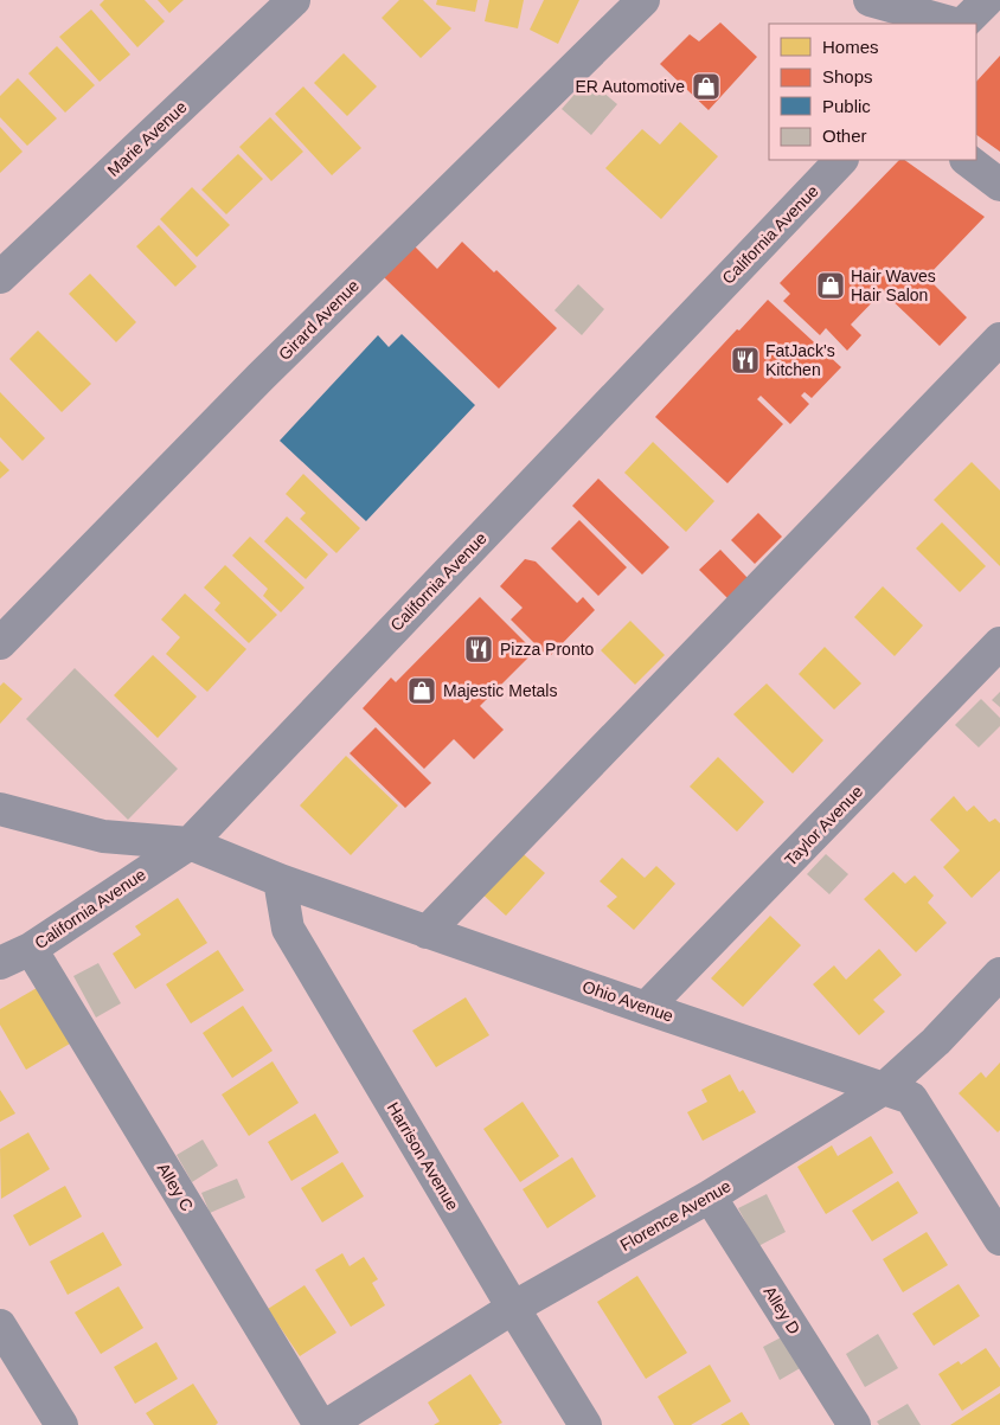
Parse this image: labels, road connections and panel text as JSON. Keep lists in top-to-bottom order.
{
  "streets": {
    "street": [
      "Marie Avenue",
      "California Avenue",
      "Girard Avenue",
      "Taylor Avenue",
      "Ohio Avenue",
      "Harrison Avenue",
      "Alley C",
      "Florence Avenue",
      "Alley D"
    ]
  },
  "crossings": [
    ["California Avenue", "Ohio Avenue"],
    ["California Avenue", "Alley C"],
    ["Taylor Avenue", "Ohio Avenue"],
    ["Ohio Avenue", "Harrison Avenue"],
    ["Ohio Avenue", "Florence Avenue"],
    ["Harrison Avenue", "Florence Avenue"],
    ["Florence Avenue", "Alley D"]
  ],
  "places": {
    "shop": ["ER Automotive", "Hair Waves Hair Salon", "Majestic Metals"],
    "restaurant": ["FatJack's Kitchen", "Pizza Pronto"]
  },
  "legend": [
    "Homes",
    "Shops",
    "Public",
    "Other"
  ]
}
